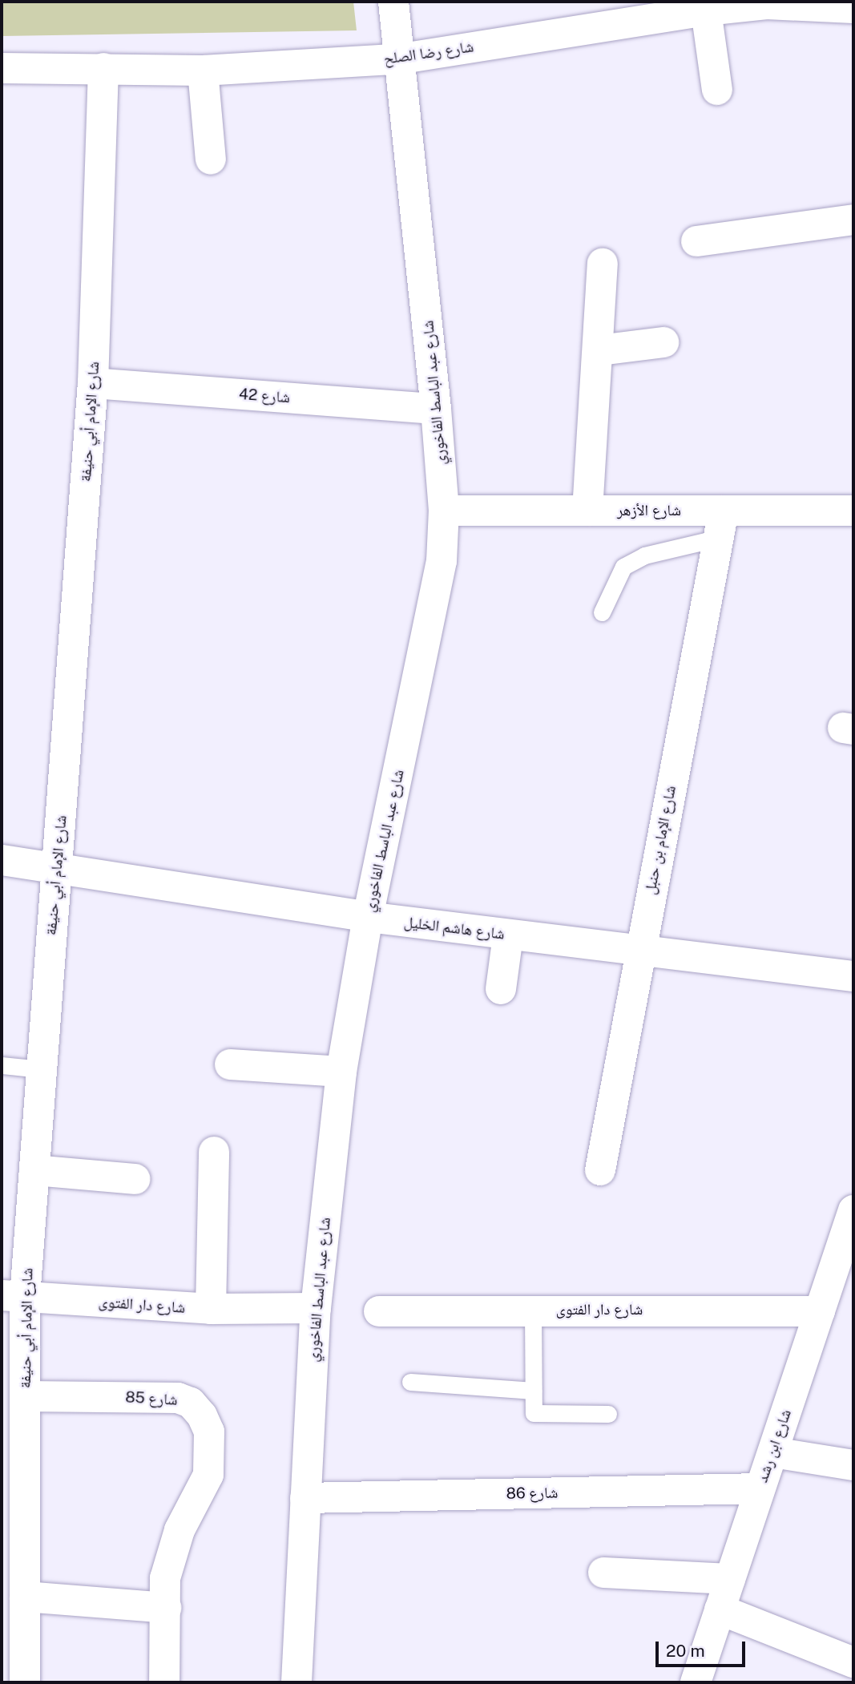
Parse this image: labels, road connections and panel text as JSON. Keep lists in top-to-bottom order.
{
  "streets": {
    "street": [
      "شارع رضا الصلح",
      "شارع عبد الباسط الفاخوري",
      "شارع 42",
      "شارع الإمام أبي حنيفة",
      "شارع الأزهر",
      "شارع الإمام بن حنبل",
      "شارع هاشم الخليل",
      "شارع دار الفتوى",
      "شارع 85",
      "شارع ابن رشد",
      "شارع 86"
    ]
  },
  "crossings": [
    ["شارع رضا الصلح", "شارع عبد الباسط الفاخوري"],
    ["شارع رضا الصلح", "شارع الإمام أبي حنيفة"],
    ["شارع عبد الباسط الفاخوري", "شارع 42"],
    ["شارع عبد الباسط الفاخوري", "شارع الأزهر"],
    ["شارع عبد الباسط الفاخوري", "شارع هاشم الخليل"],
    ["شارع عبد الباسط الفاخوري", "شارع دار الفتوى"],
    ["شارع عبد الباسط الفاخوري", "شارع 86"],
    ["شارع 42", "شارع الإمام أبي حنيفة"],
    ["شارع الإمام أبي حنيفة", "شارع هاشم الخليل"],
    ["شارع الإمام أبي حنيفة", "شارع دار الفتوى"],
    ["شارع الإمام أبي حنيفة", "شارع 85"],
    ["شارع الأزهر", "شارع الإمام بن حنبل"],
    ["شارع الإمام بن حنبل", "شارع هاشم الخليل"],
    ["شارع دار الفتوى", "شارع ابن رشد"],
    ["شارع ابن رشد", "شارع 86"]
  ],
  "scale_bar": "20 m"
}
